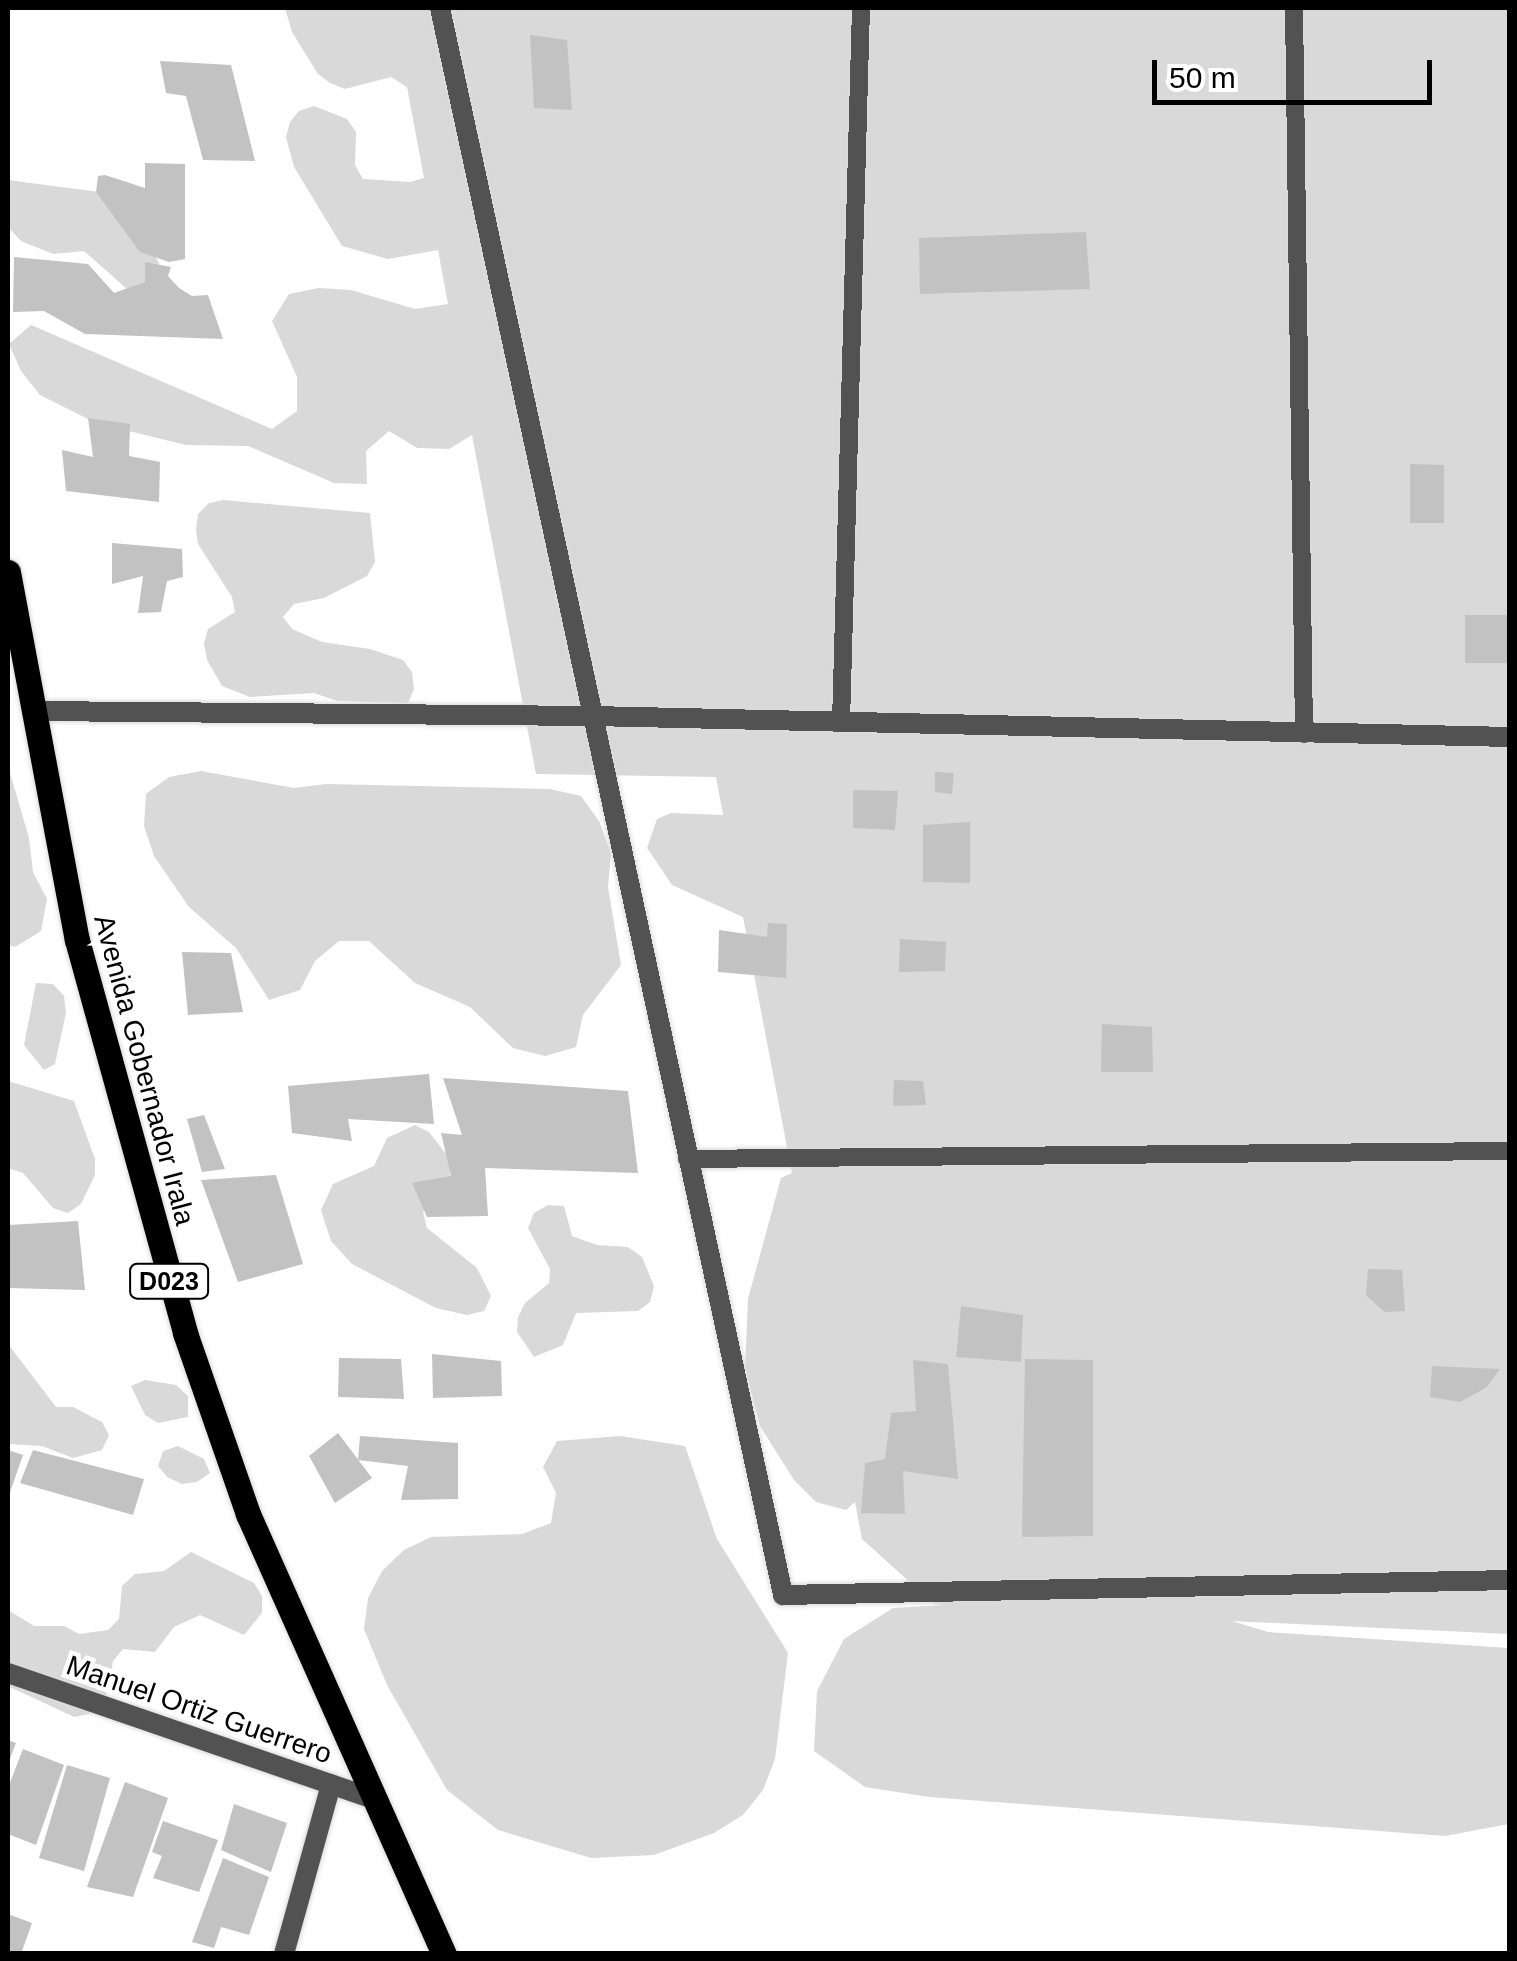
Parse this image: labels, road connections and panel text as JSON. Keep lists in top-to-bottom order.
{
  "streets": {
    "main road": ["Avenida Gobernador Irala", "D023"],
    "street": ["Manuel Ortiz Guerrero"]
  },
  "crossings": [
    ["Avenida Gobernador Irala", "Manuel Ortiz Guerrero"]
  ],
  "scale_bar": "50 m"
}
